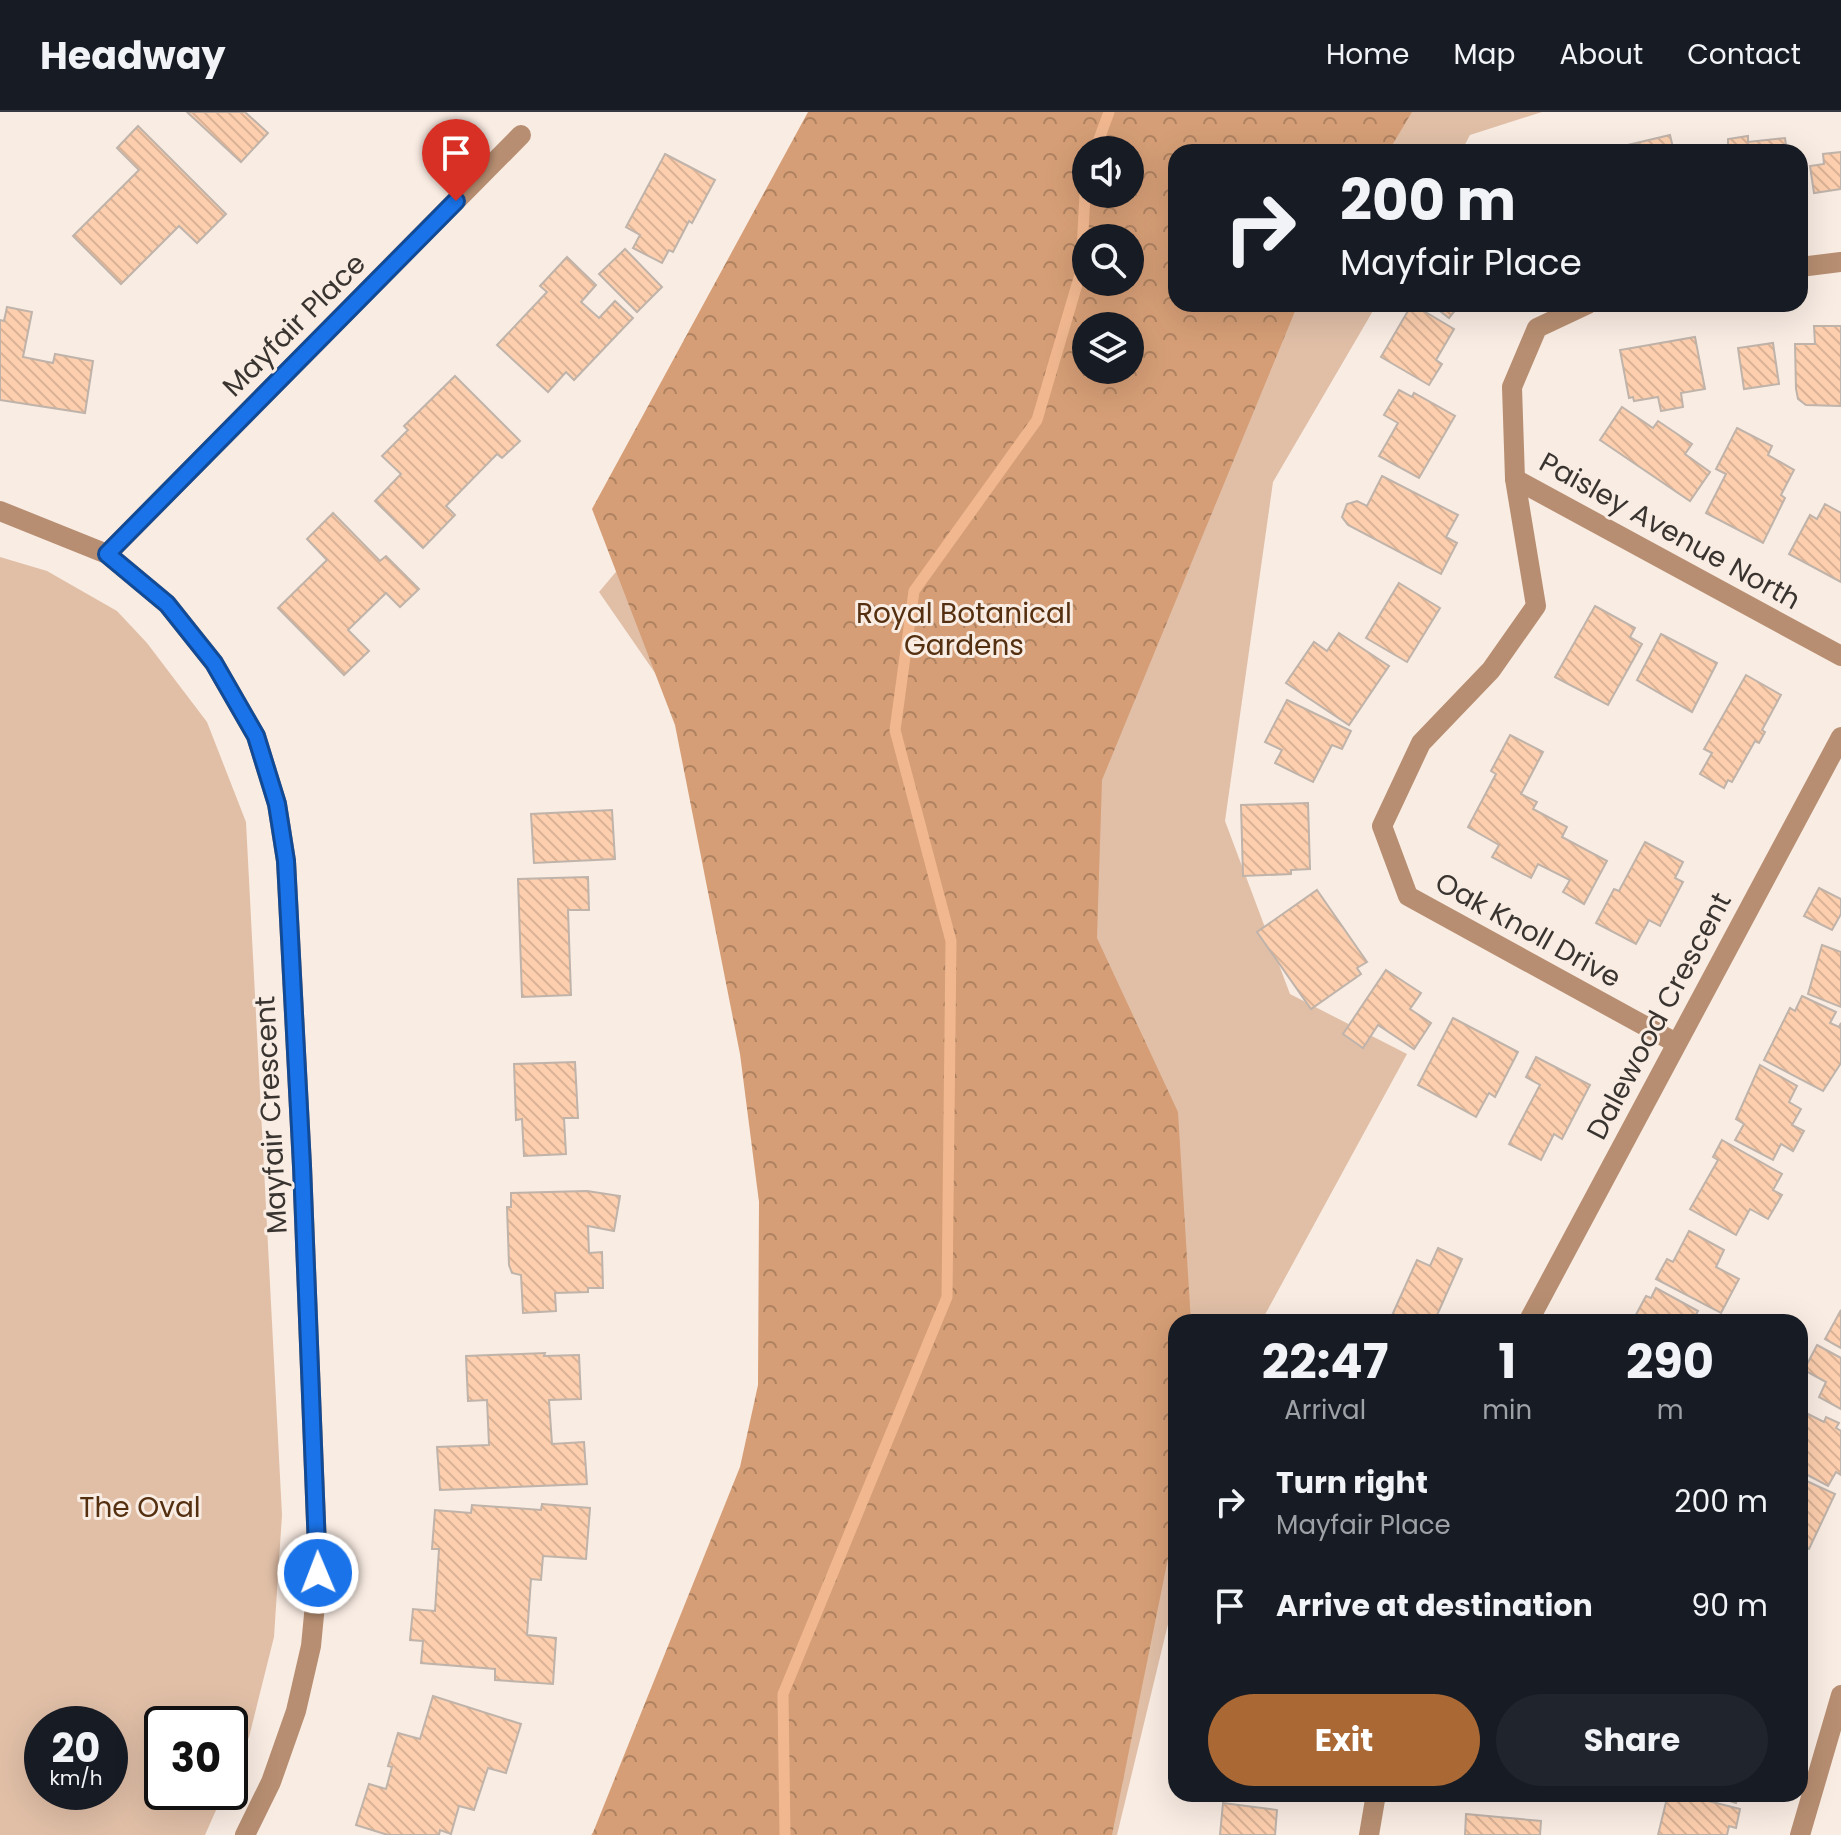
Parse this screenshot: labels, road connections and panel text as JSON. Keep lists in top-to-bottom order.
{
  "streets": {
    "street": [
      "Mayfair Place",
      "Paisley Avenue North",
      "Oak Knoll Drive",
      "Dalewood Crescent",
      "Mayfair Crescent"
    ]
  },
  "crossings": [
    ["Mayfair Place", "Mayfair Crescent"],
    ["Paisley Avenue North", "Oak Knoll Drive"],
    ["Oak Knoll Drive", "Dalewood Crescent"]
  ],
  "parks": ["Royal Botanical Gardens", "The Oval"],
  "page": {
    "header": "Headway",
    "nav": [
      "Home",
      "Map",
      "About",
      "Contact"
    ],
    "turn": ["200 m", "Mayfair Place"],
    "eta": [
      "22:47",
      "Arrival",
      "1",
      "min",
      "290",
      "m"
    ],
    "list": [
      {
        "name": "Turn right",
        "note": "Mayfair Place",
        "value": "200 m"
      },
      {
        "name": "Arrive at destination",
        "value": "90 m"
      }
    ],
    "buttons": ["Exit", "Share"],
    "speed": "20 km/h",
    "limit": "30"
  }
}
